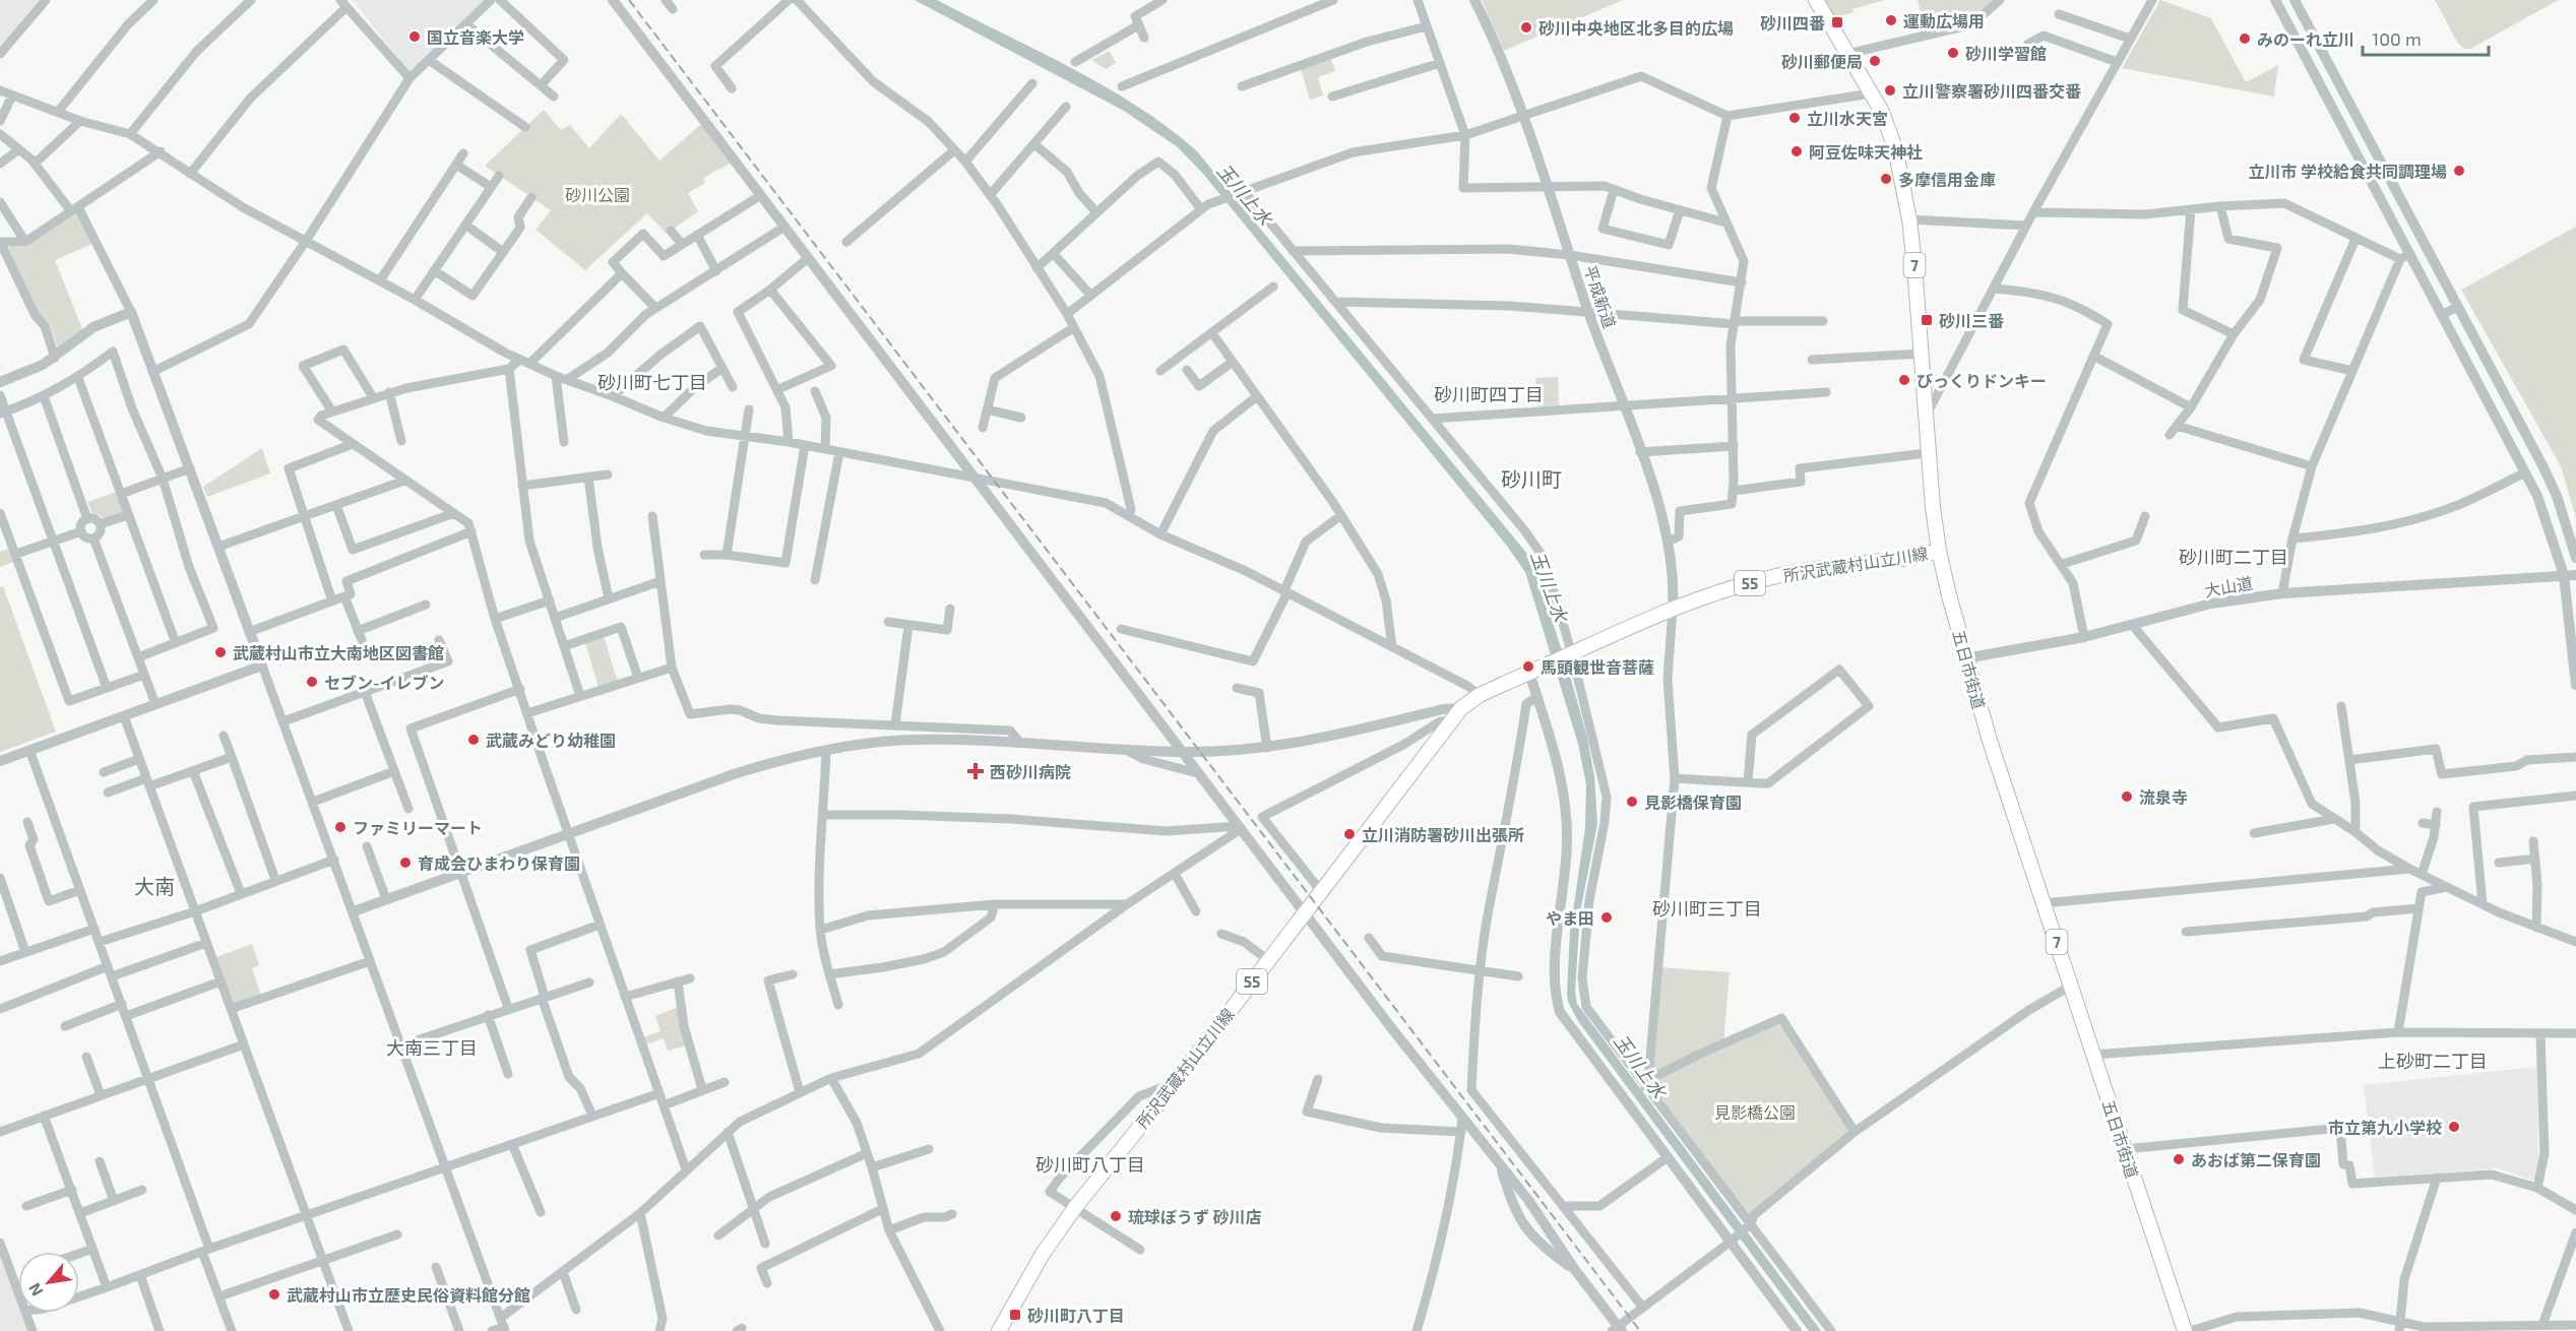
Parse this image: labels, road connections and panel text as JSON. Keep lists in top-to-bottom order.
{
  "streets": {
    "main road": [
      "7",
      "所沢武蔵村山立川線",
      "55",
      "五日市街道"
    ],
    "street": ["平成新道", "大山道"]
  },
  "crossings": [
    ["平成新道", "所沢武蔵村山立川線"],
    ["所沢武蔵村山立川線", "55"],
    ["所沢武蔵村山立川線", "五日市街道"],
    ["大山道", "五日市街道"]
  ],
  "districts": [
    "砂川町七丁目",
    "砂川町四丁目",
    "砂川町",
    "砂川町二丁目",
    "大南",
    "砂川町三丁目",
    "大南三丁目",
    "上砂町二丁目",
    "砂川町八丁目"
  ],
  "water": ["玉川上水"],
  "parks": ["砂川公園", "見影橋公園"],
  "places": {
    "other": [
      "運動広場用",
      "砂川中央地区北多目的広場",
      "国立音楽大学",
      "みのーれ立川",
      "砂川学習館",
      "砂川郵便局",
      "立川警察署砂川四番交番",
      "立川水天宮",
      "阿豆佐味天神社",
      "立川市 学校給食共同調理場",
      "多摩信用金庫",
      "びっくりドンキー",
      "武蔵村山市立大南地区図書館",
      "馬頭観世音菩薩",
      "セブン-イレブン",
      "武蔵みどり幼稚園",
      "流泉寺",
      "見影橋保育園",
      "ファミリーマート",
      "立川消防署砂川出張所",
      "育成会ひまわり保育園",
      "やま田",
      "市立第九小学校",
      "あおば第二保育園",
      "琉球ぼうず 砂川店",
      "武蔵村山市立歴史民俗資料館分館"
    ],
    "transit": ["砂川四番", "砂川三番", "砂川町八丁目"],
    "health": ["西砂川病院"]
  },
  "scale_bar": "100 m",
  "north": "bottom left"
}
